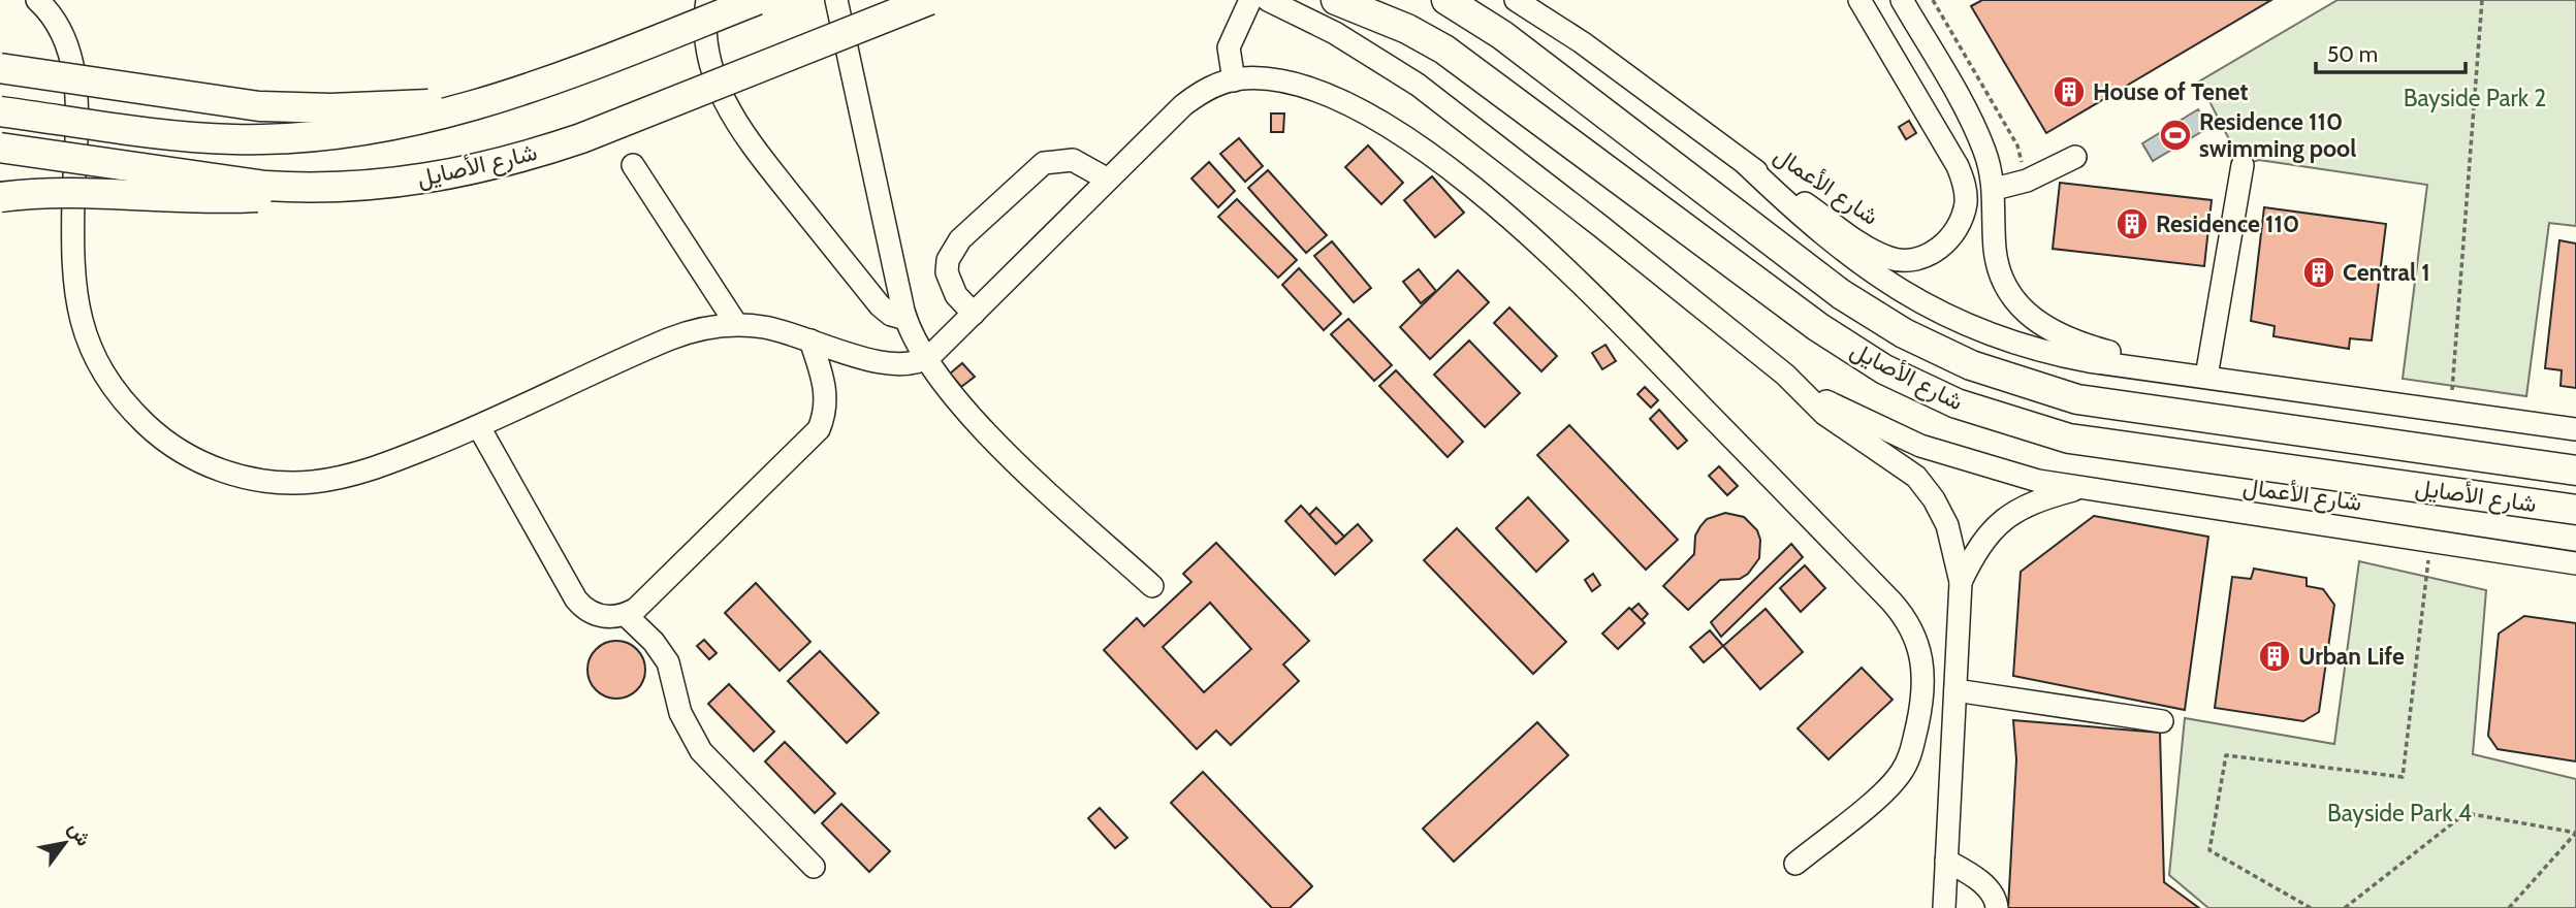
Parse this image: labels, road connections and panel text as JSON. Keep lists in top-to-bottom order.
{
  "streets": {
    "main road": ["شارع الأصايل"],
    "street": ["شارع الأعمال"]
  },
  "parks": ["Bayside Park 2", "Bayside Park 4"],
  "places": {
    "building": [
      "House of Tenet",
      "Residence 110",
      "Central 1",
      "Urban Life"
    ],
    "sports": ["Residence 110 swimming pool"]
  },
  "scale_bar": "50 m",
  "north": "top right"
}
